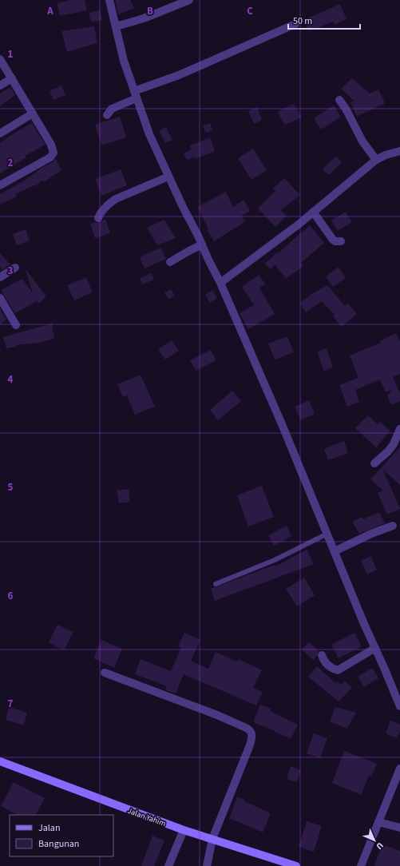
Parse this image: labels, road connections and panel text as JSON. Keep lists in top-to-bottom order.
{
  "streets": {
    "street": ["Jalan Yahim"]
  },
  "legend": ["Jalan", "Bangunan"],
  "scale_bar": "50 m",
  "north": "bottom right",
  "grid": {
    "columns": ["A", "B", "C"],
    "rows": [
      "1",
      "2",
      "3",
      "4",
      "5",
      "6",
      "7"
    ]
  }
}
